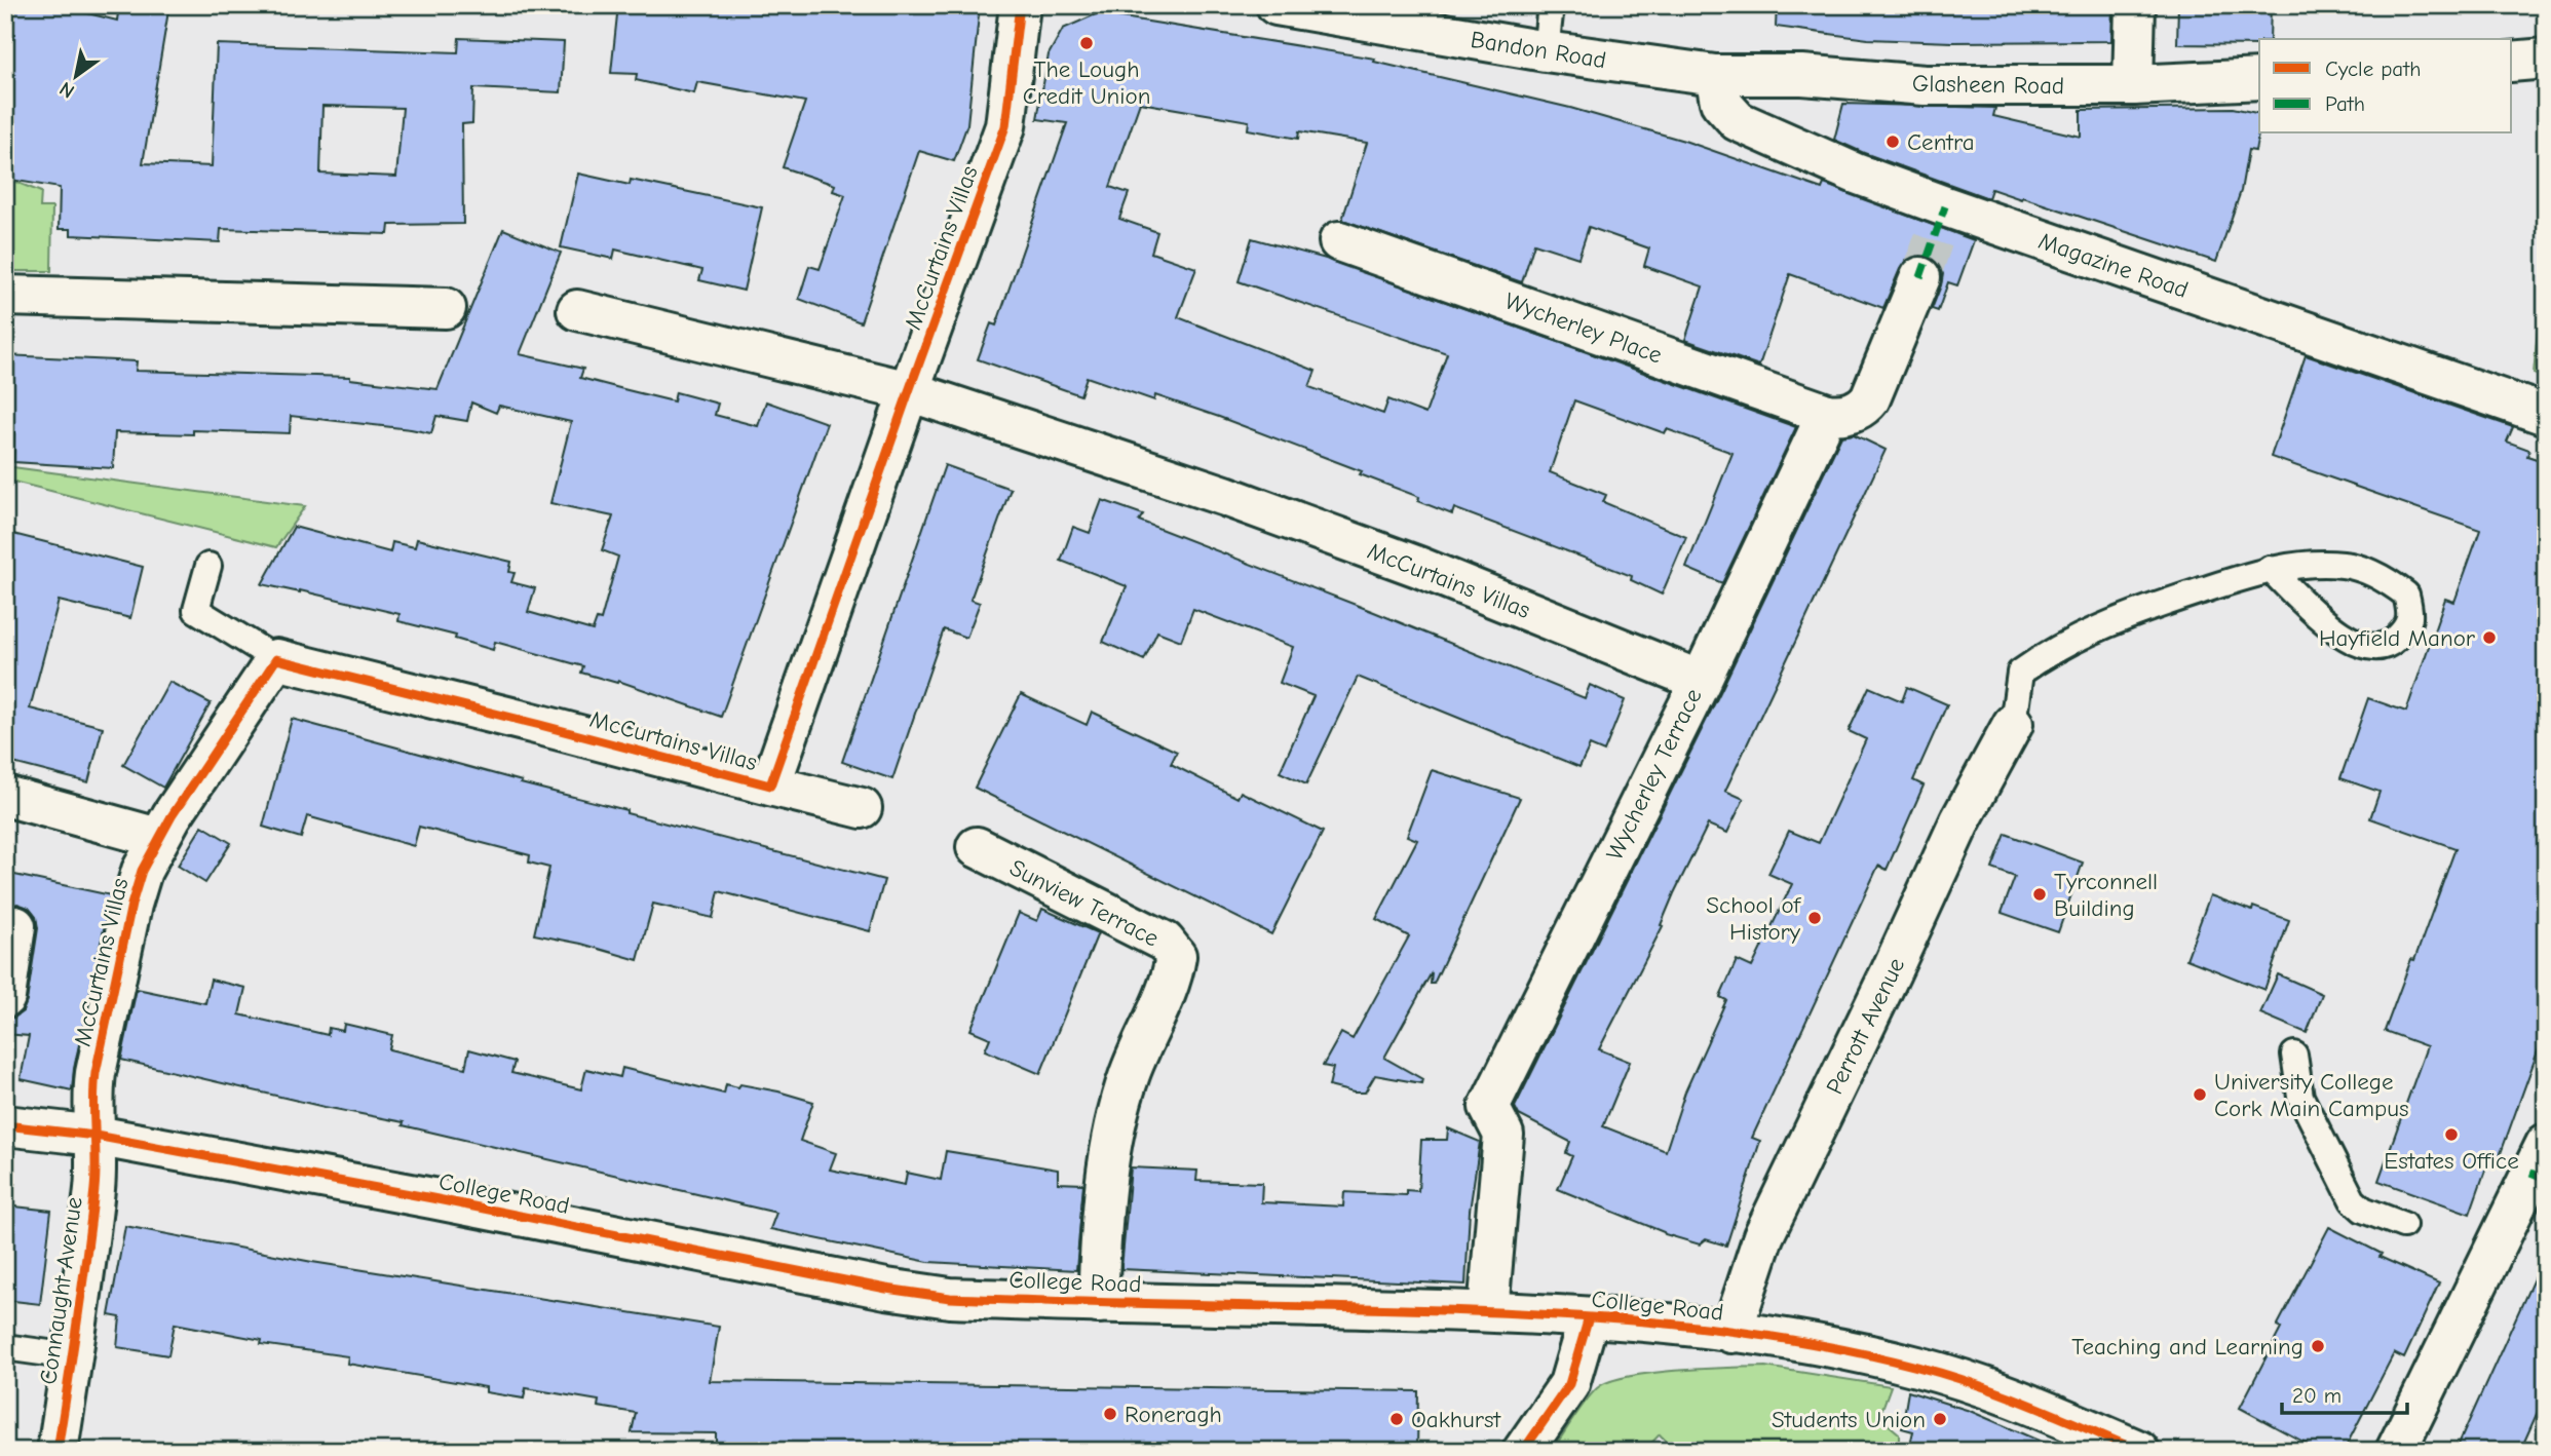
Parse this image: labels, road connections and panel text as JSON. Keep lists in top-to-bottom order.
{
  "streets": {
    "street": [
      "Bandon Road",
      "Glasheen Road",
      "McCurtains Villas",
      "Magazine Road",
      "Wycherley Place",
      "Wycherley Terrace",
      "Sunview Terrace",
      "Perrott Avenue",
      "College Road",
      "Connaught Avenue"
    ]
  },
  "crossings": [
    ["Bandon Road", "Glasheen Road"],
    ["Bandon Road", "Magazine Road"],
    ["Glasheen Road", "Magazine Road"],
    ["McCurtains Villas", "Wycherley Terrace"],
    ["McCurtains Villas", "College Road"],
    ["McCurtains Villas", "Connaught Avenue"],
    ["Wycherley Place", "Wycherley Terrace"],
    ["Wycherley Terrace", "College Road"],
    ["Sunview Terrace", "College Road"],
    ["Perrott Avenue", "College Road"],
    ["College Road", "Connaught Avenue"]
  ],
  "places": [
    "The Lough Credit Union",
    "Centra",
    "Hayfield Manor",
    "Tyrconnell Building",
    "School of History",
    "University College Cork Main Campus",
    "Estates Office",
    "Teaching and Learning",
    "Roneragh",
    "Oakhurst",
    "Students Union"
  ],
  "legend": ["Cycle path", "Path"],
  "scale_bar": "20 m",
  "north": "bottom left"
}
